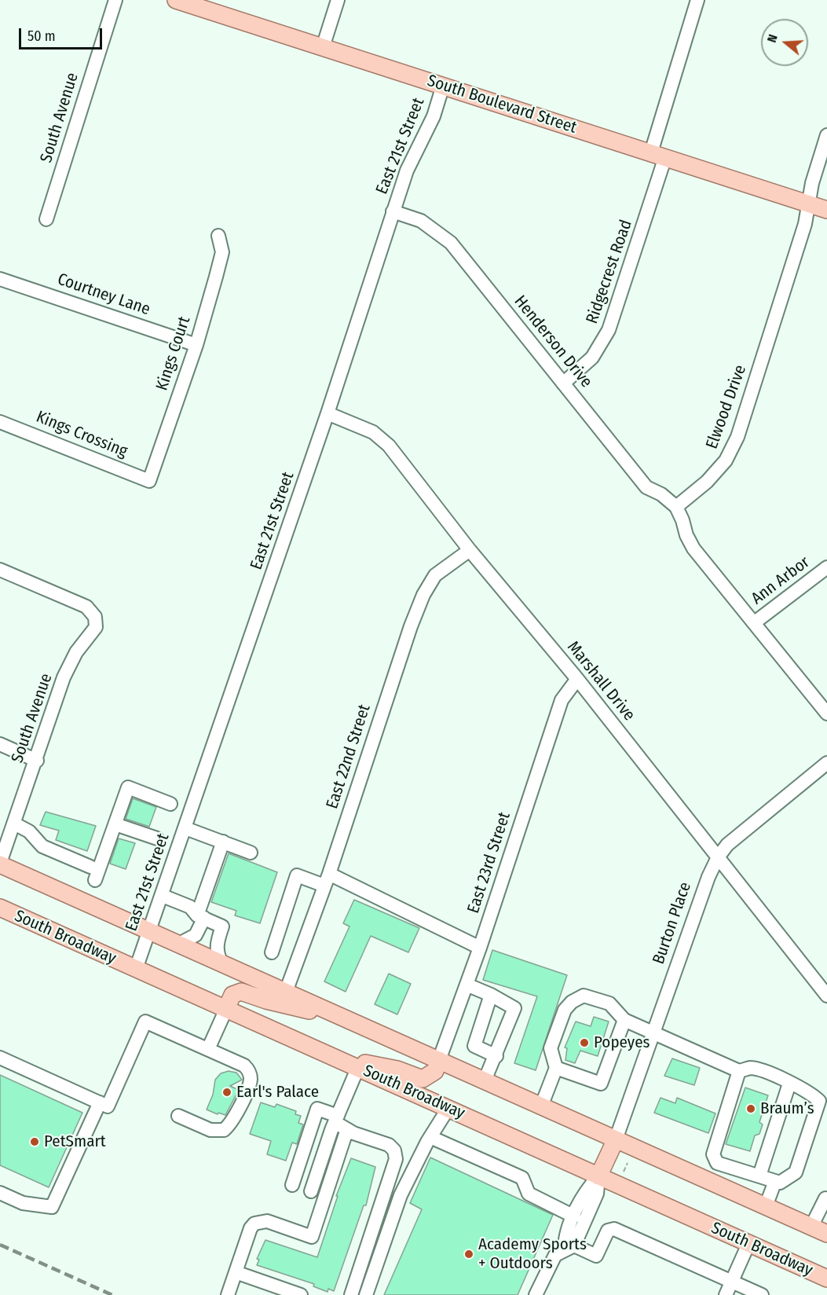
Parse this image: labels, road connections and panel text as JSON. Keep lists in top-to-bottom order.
{
  "streets": {
    "main road": ["South Boulevard Street", "South Broadway"],
    "street": [
      "South Avenue",
      "East 21st Street",
      "Ridgecrest Road",
      "Courtney Lane",
      "Henderson Drive",
      "Kings Court",
      "Elwood Drive",
      "Kings Crossing",
      "Ann Arbor",
      "Marshall Drive",
      "East 22nd Street",
      "East 23rd Street",
      "Burton Place"
    ]
  },
  "crossings": [
    ["South Boulevard Street", "East 21st Street"],
    ["South Boulevard Street", "Ridgecrest Road"],
    ["South Boulevard Street", "Elwood Drive"],
    ["East 21st Street", "Henderson Drive"],
    ["East 21st Street", "Marshall Drive"],
    ["East 21st Street", "South Broadway"],
    ["Ridgecrest Road", "Henderson Drive"],
    ["Courtney Lane", "Kings Court"],
    ["Henderson Drive", "Elwood Drive"],
    ["Kings Court", "Kings Crossing"],
    ["Marshall Drive", "East 22nd Street"],
    ["Marshall Drive", "East 23rd Street"],
    ["Marshall Drive", "Burton Place"]
  ],
  "places": [
    "Popeyes",
    "Earl's Palace",
    "Braum’s",
    "PetSmart",
    "Academy Sports + Outdoors"
  ],
  "scale_bar": "50 m",
  "north": "left"
}
